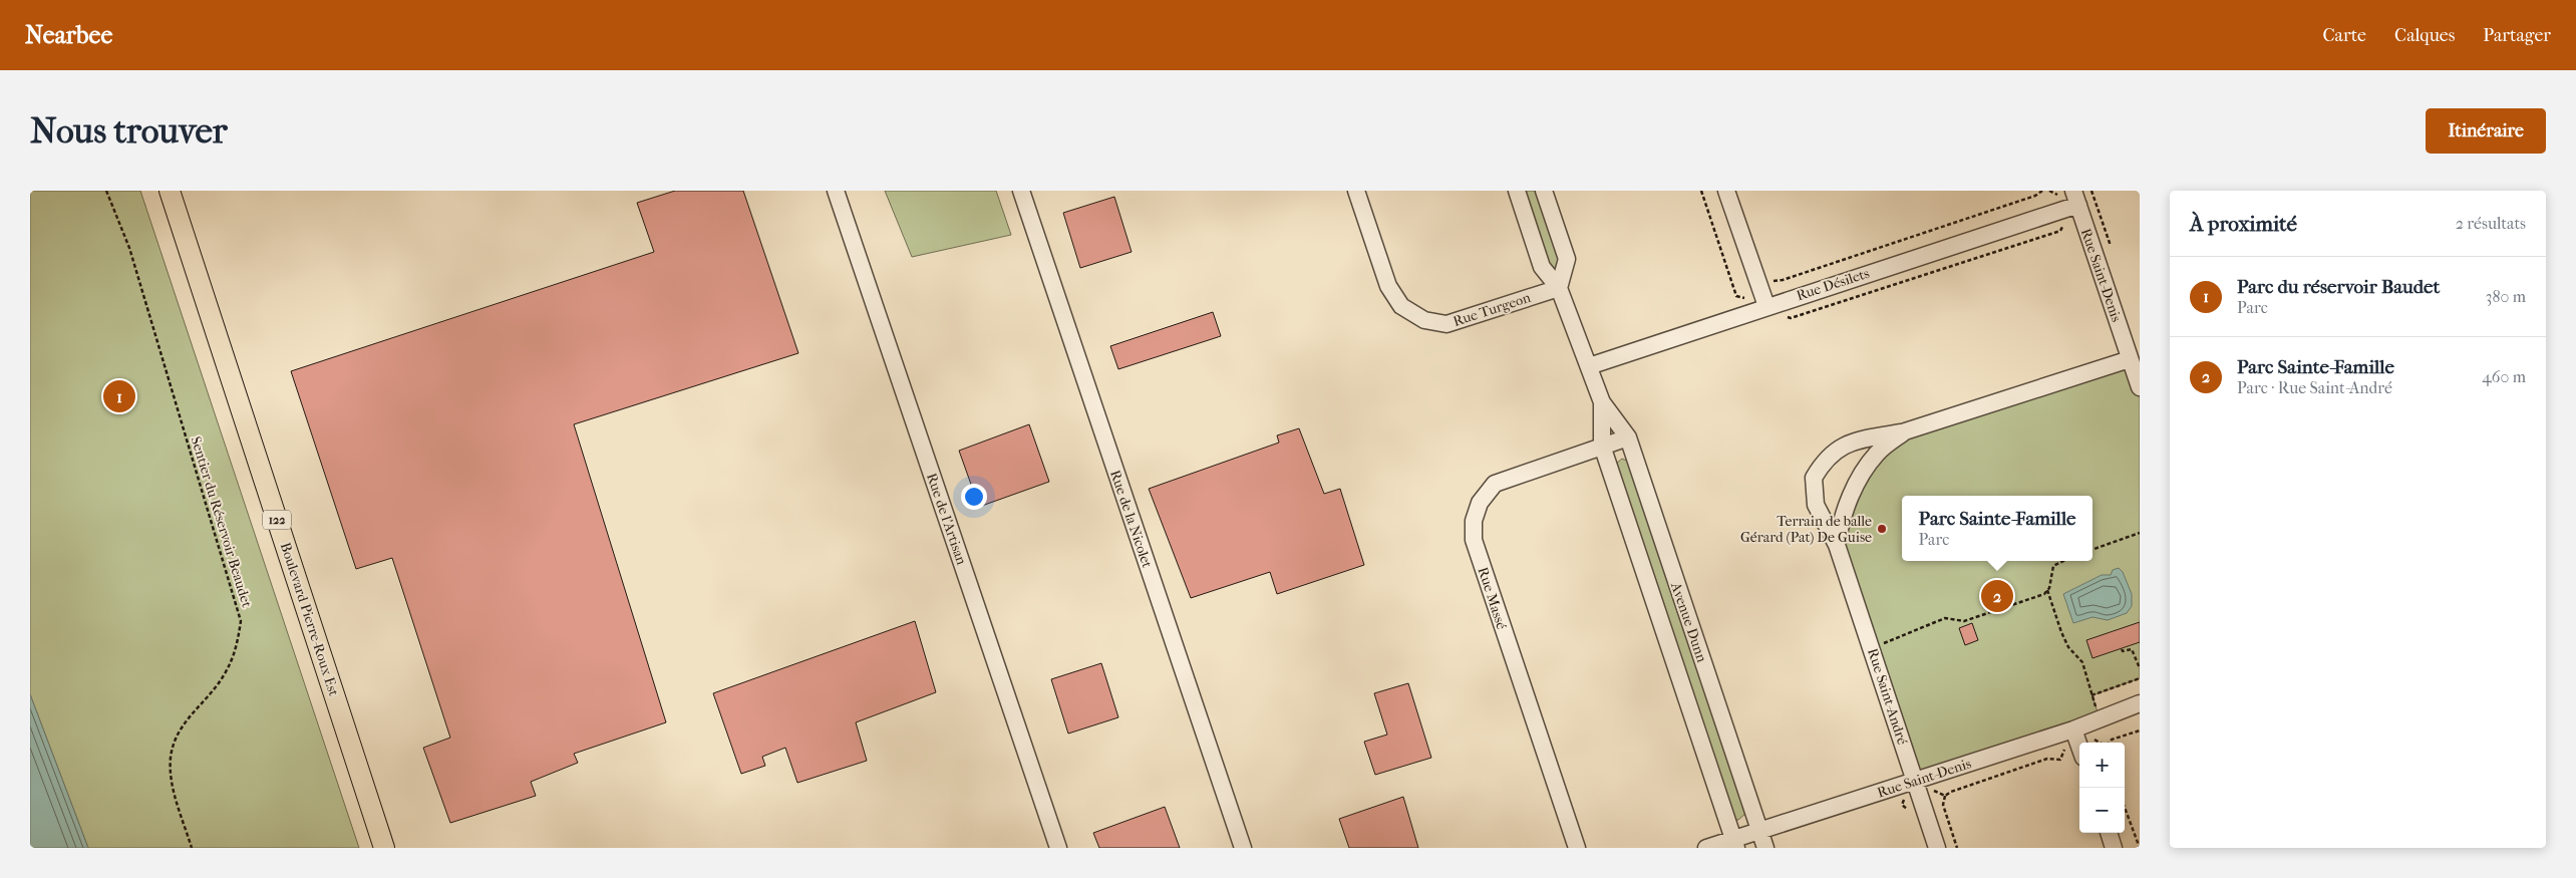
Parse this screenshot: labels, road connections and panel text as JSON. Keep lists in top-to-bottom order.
{
  "streets": {
    "main road": ["122", "Boulevard Pierre-Roux Est"],
    "street": [
      "Rue Saint-Denis",
      "Rue Désilets",
      "Rue Turgeon",
      "Rue de l'Artisan",
      "Rue de la Nicolet",
      "Rue Massé",
      "Avenue Dunn",
      "Rue Saint-André"
    ],
    "path": ["Sentier du Réservoir Beaudet"]
  },
  "crossings": [
    ["Rue Saint-Denis", "Rue Désilets"],
    ["Rue Saint-Denis", "Avenue Dunn"],
    ["Rue Saint-Denis", "Rue Saint-André"],
    ["Rue Désilets", "Avenue Dunn"],
    ["Rue Turgeon", "Avenue Dunn"],
    ["Rue Massé", "Avenue Dunn"]
  ],
  "places": ["Terrain de balle Gérard (Pat) De Guise"],
  "page": {
    "header": "Nearbee",
    "nav": ["Carte", "Calques", "Partager"],
    "buttons": "Itinéraire",
    "title": "Nous trouver",
    "heading": ["À proximité", "2 résultats"],
    "list": [
      {
        "mark": "1",
        "name": "Parc du réservoir Baudet",
        "note": "Parc",
        "value": "380 m"
      },
      {
        "mark": "2",
        "name": "Parc Sainte-Famille",
        "note": "Parc · Rue Saint-André",
        "value": "460 m"
      }
    ],
    "pins": ["1", "2"],
    "popup": ["Parc Sainte-Famille", "Parc"],
    "map_buttons": ["+", "−"]
  }
}
